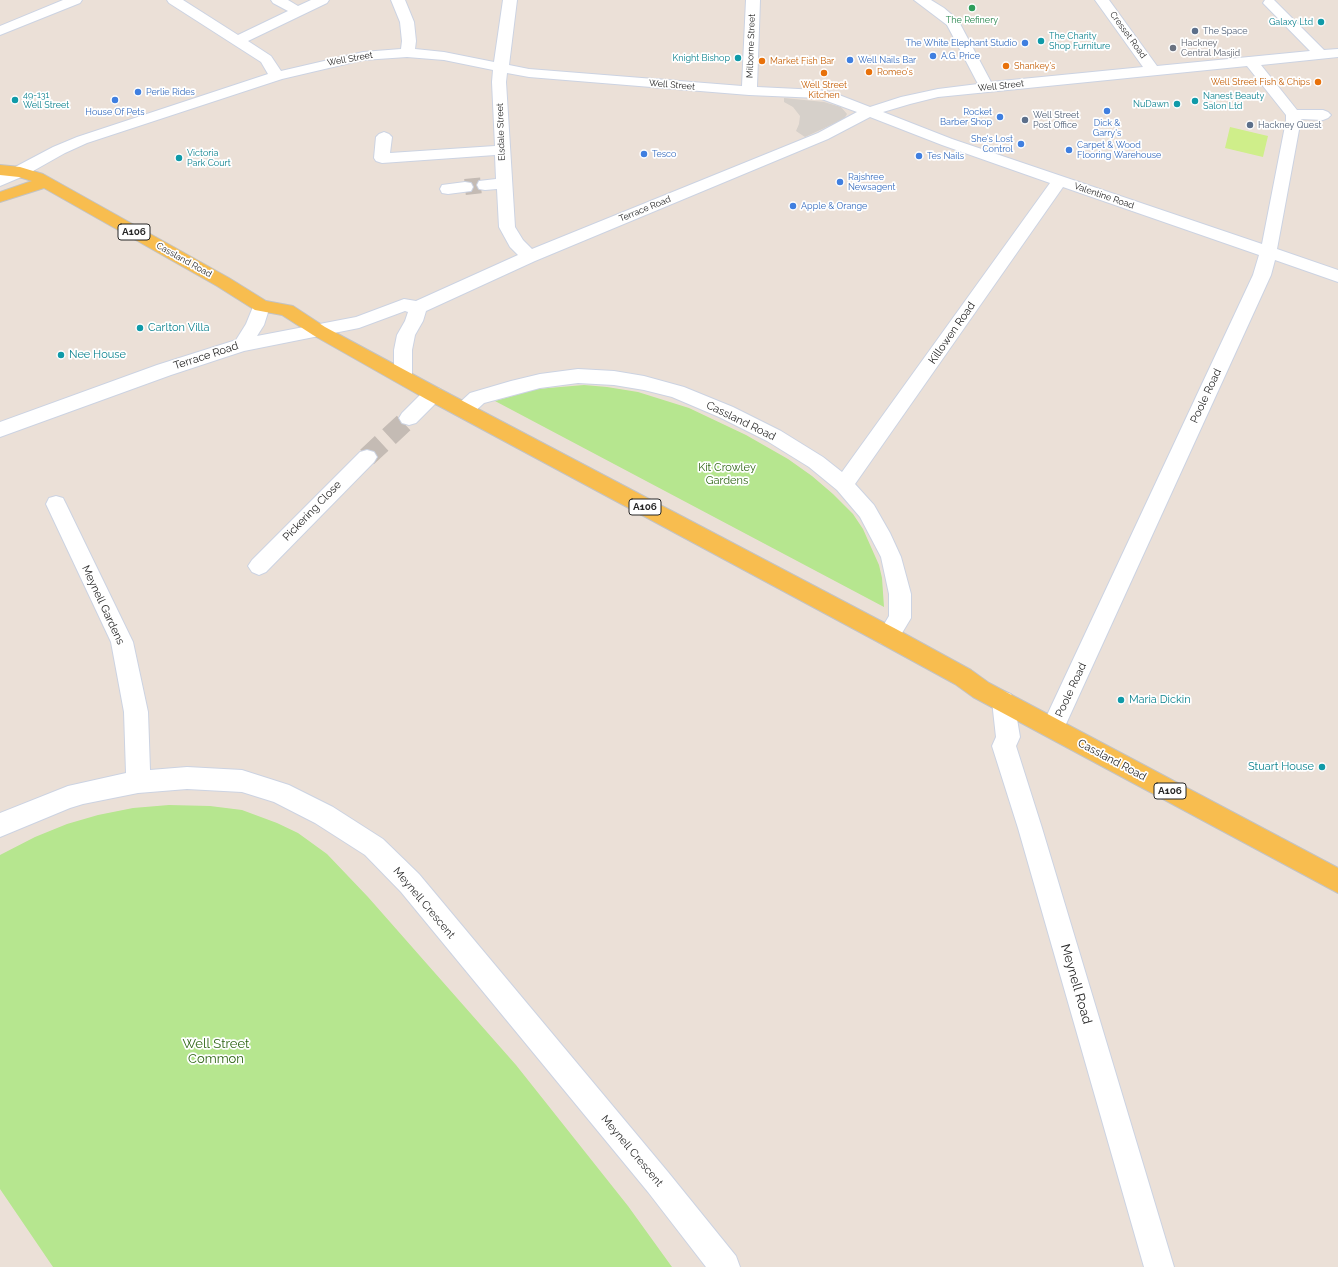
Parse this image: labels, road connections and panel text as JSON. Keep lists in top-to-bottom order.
{
  "streets": {
    "main road": ["A106", "Cassland Road"],
    "street": [
      "Cresset Road",
      "Milborne Street",
      "Well Street",
      "Elsdale Street",
      "Valentine Road",
      "Terrace Road",
      "Killowen Road",
      "Poole Road",
      "Pickering Close",
      "Meynell Gardens",
      "Meynell Crescent",
      "Meynell Road"
    ]
  },
  "crossings": [
    ["Cresset Road", "Well Street"],
    ["Milborne Street", "Well Street"],
    ["Well Street", "Elsdale Street"],
    ["Well Street", "Valentine Road"],
    ["Well Street", "Terrace Road"],
    ["Well Street", "A106"],
    ["Well Street", "Cassland Road"],
    ["Elsdale Street", "Terrace Road"],
    ["Valentine Road", "Terrace Road"],
    ["Valentine Road", "Killowen Road"],
    ["Valentine Road", "Poole Road"],
    ["Terrace Road", "Cassland Road"],
    ["A106", "Cassland Road"],
    ["Cassland Road", "Killowen Road"],
    ["Cassland Road", "Poole Road"],
    ["Cassland Road", "Meynell Road"],
    ["Meynell Gardens", "Meynell Crescent"]
  ],
  "parks": ["Kit Crowley Gardens", "Well Street Common"],
  "places": [
    "The Refinery",
    "Galaxy Ltd",
    "The Space",
    "The Charity Shop Furniture",
    "The White Elephant Studio",
    "Hackney Central Masjid",
    "A.G. Price",
    "Knight Bishop",
    "Well Nails Bar",
    "Market Fish Bar",
    "Shankey's",
    "Romeo's",
    "Well Street Kitchen",
    "Well Street Fish & Chips",
    "Perlie Rides",
    "49-131 Well Street",
    "House Of Pets",
    "Nanest Beauty Salon Ltd",
    "NuDawn",
    "Dick & Garry's",
    "Rocket Barber Shop",
    "Well Street Post Office",
    "Hackney Quest",
    "She's Lost Control",
    "Carpet & Wood Flooring Warehouse",
    "Tesco",
    "Tes Nails",
    "Victoria Park Court",
    "Rajshree Newsagent",
    "Apple & Orange",
    "Carlton Villa",
    "Nee House",
    "Maria Dickin",
    "Stuart House"
  ]
}
